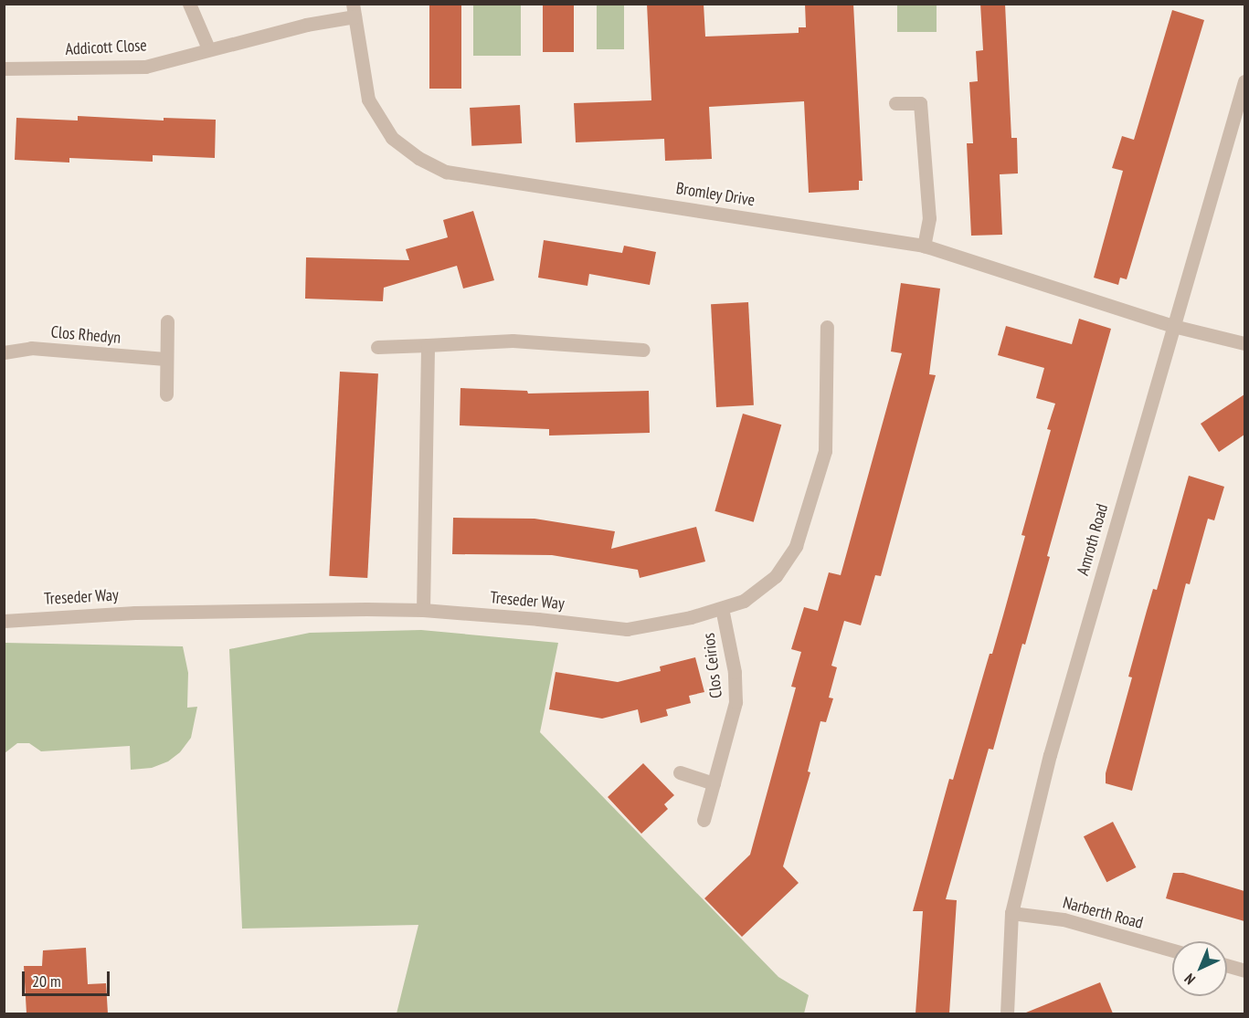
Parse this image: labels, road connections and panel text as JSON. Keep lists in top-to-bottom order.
{
  "streets": {
    "street": [
      "Addicott Close",
      "Bromley Drive",
      "Clos Rhedyn",
      "Amroth Road",
      "Treseder Way",
      "Clos Ceirios",
      "Narberth Road"
    ]
  },
  "crossings": [
    ["Addicott Close", "Bromley Drive"],
    ["Bromley Drive", "Amroth Road"],
    ["Amroth Road", "Narberth Road"],
    ["Treseder Way", "Clos Ceirios"]
  ],
  "scale_bar": "20 m",
  "north": "bottom left"
}
